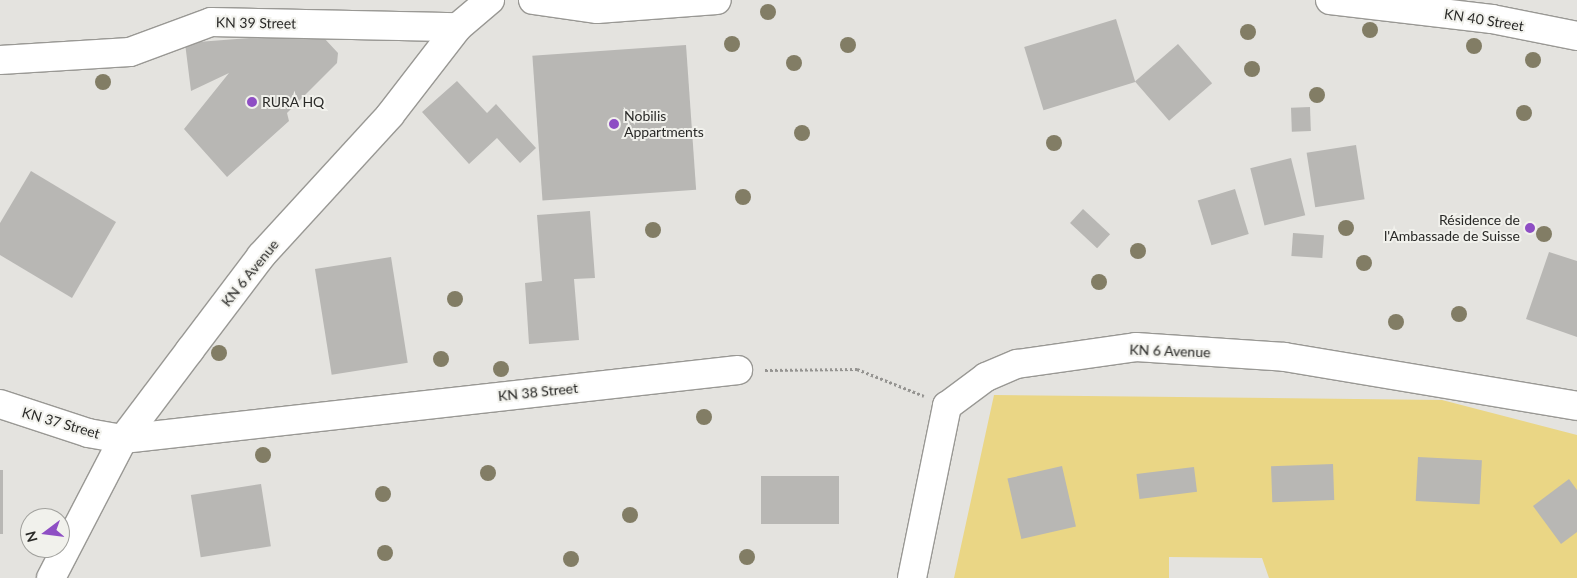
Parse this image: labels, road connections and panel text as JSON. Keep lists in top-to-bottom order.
{
  "streets": {
    "street": [
      "KN 40 Street",
      "KN 39 Street",
      "KN 6 Avenue",
      "KN 38 Street",
      "KN 37 Street"
    ]
  },
  "crossings": [
    ["KN 39 Street", "KN 6 Avenue"],
    ["KN 6 Avenue", "KN 38 Street"],
    ["KN 6 Avenue", "KN 37 Street"],
    ["KN 38 Street", "KN 37 Street"]
  ],
  "places": ["RURA HQ", "Nobilis Appartments", "Résidence de l'Ambassade de Suisse"],
  "north": "left"
}
